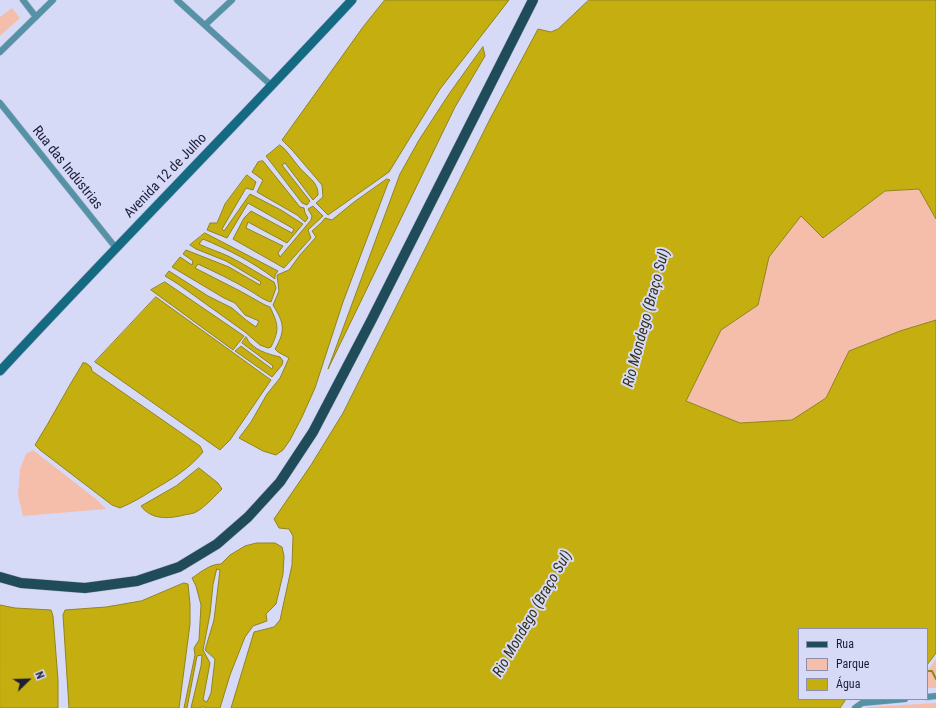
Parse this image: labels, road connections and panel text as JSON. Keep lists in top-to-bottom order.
{
  "streets": {
    "main road": ["Avenida 12 de Julho"],
    "street": ["Rua das Indústrias"]
  },
  "crossings": [
    ["Rua das Indústrias", "Avenida 12 de Julho"]
  ],
  "water": ["Rio Mondego (Braço Sul)"],
  "legend": ["Rua", "Parque", "Água"],
  "north": "top right"
}
